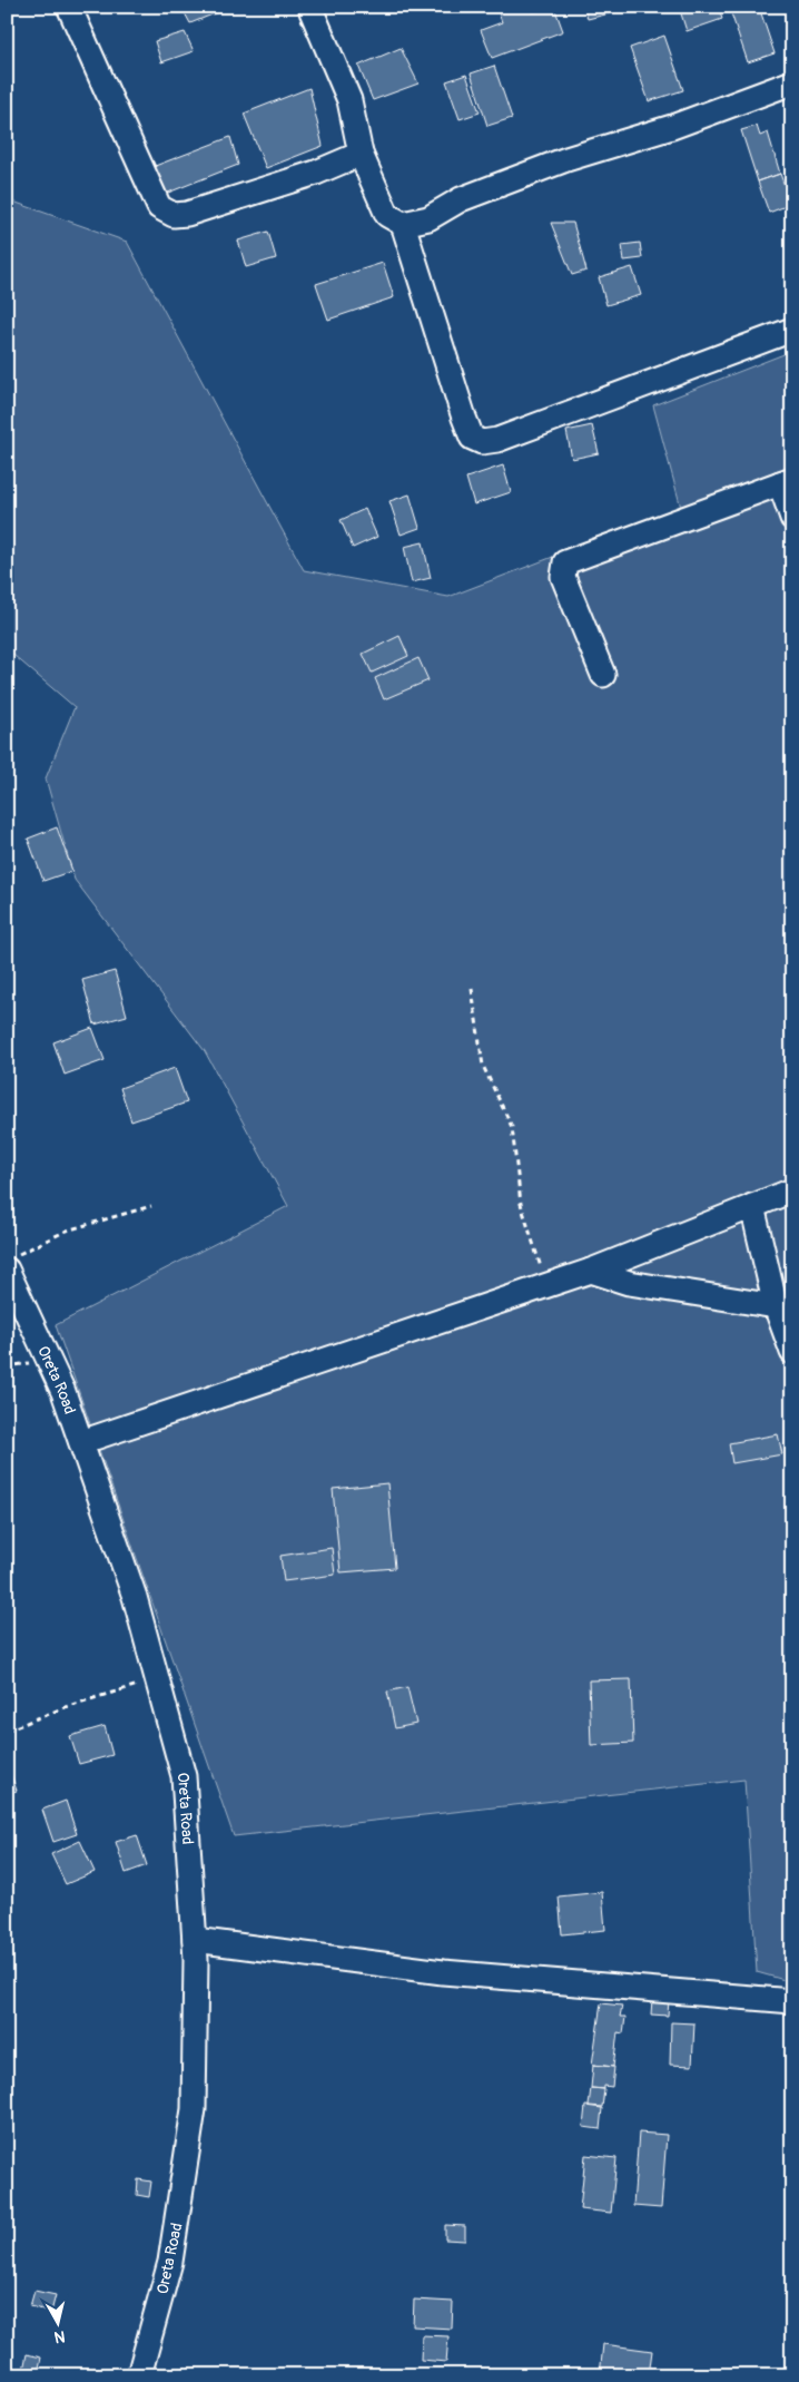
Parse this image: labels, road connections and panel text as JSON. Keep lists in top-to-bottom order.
{
  "streets": {
    "street": ["Oreta Road"]
  },
  "north": "bottom"
}
